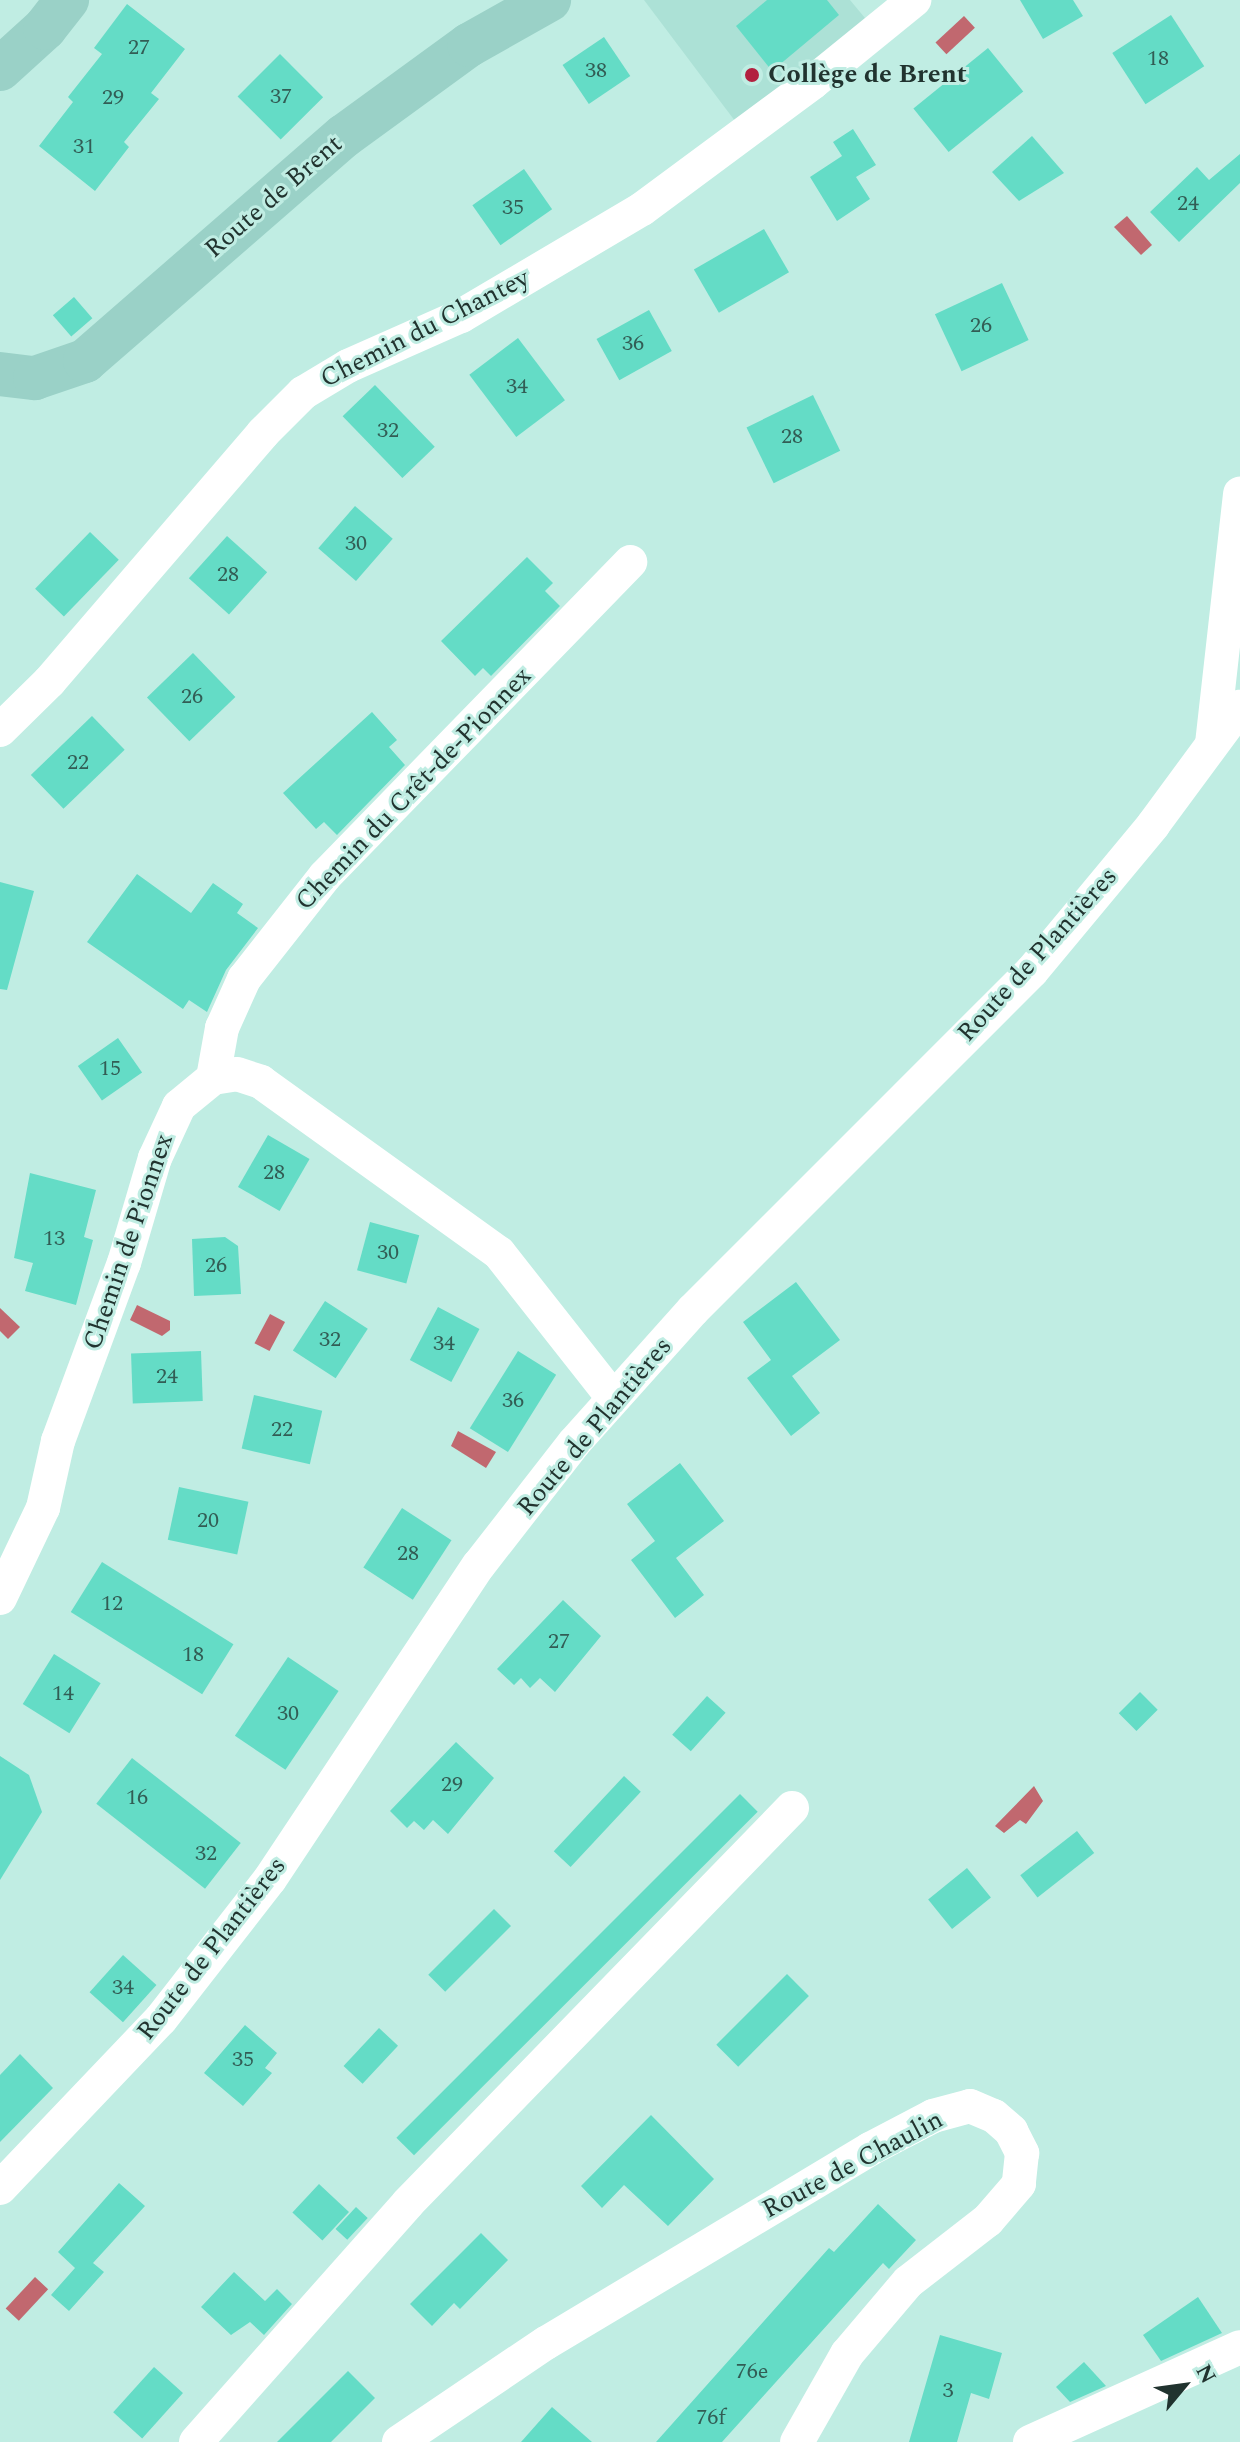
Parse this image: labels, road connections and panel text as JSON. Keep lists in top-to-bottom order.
{
  "streets": {
    "main road": ["Route de Brent"],
    "street": [
      "Chemin du Chantey",
      "Chemin du Crêt-de-Pionnex",
      "Route de Plantières",
      "Chemin de Pionnex",
      "Route de Chaulin"
    ]
  },
  "crossings": [
    ["Chemin du Crêt-de-Pionnex", "Chemin de Pionnex"]
  ],
  "places": ["Collège de Brent"],
  "house_numbers": [
    "27",
    "18",
    "38",
    "37",
    "29",
    "31",
    "24",
    "35",
    "26",
    "36",
    "34",
    "32",
    "28",
    "30",
    "28",
    "26",
    "22",
    "15",
    "28",
    "13",
    "30",
    "26",
    "32",
    "34",
    "24",
    "36",
    "22",
    "20",
    "28",
    "12",
    "27",
    "18",
    "14",
    "30",
    "29",
    "16",
    "32",
    "34",
    "35",
    "76e",
    "3",
    "76f"
  ],
  "north": "top right"
}
